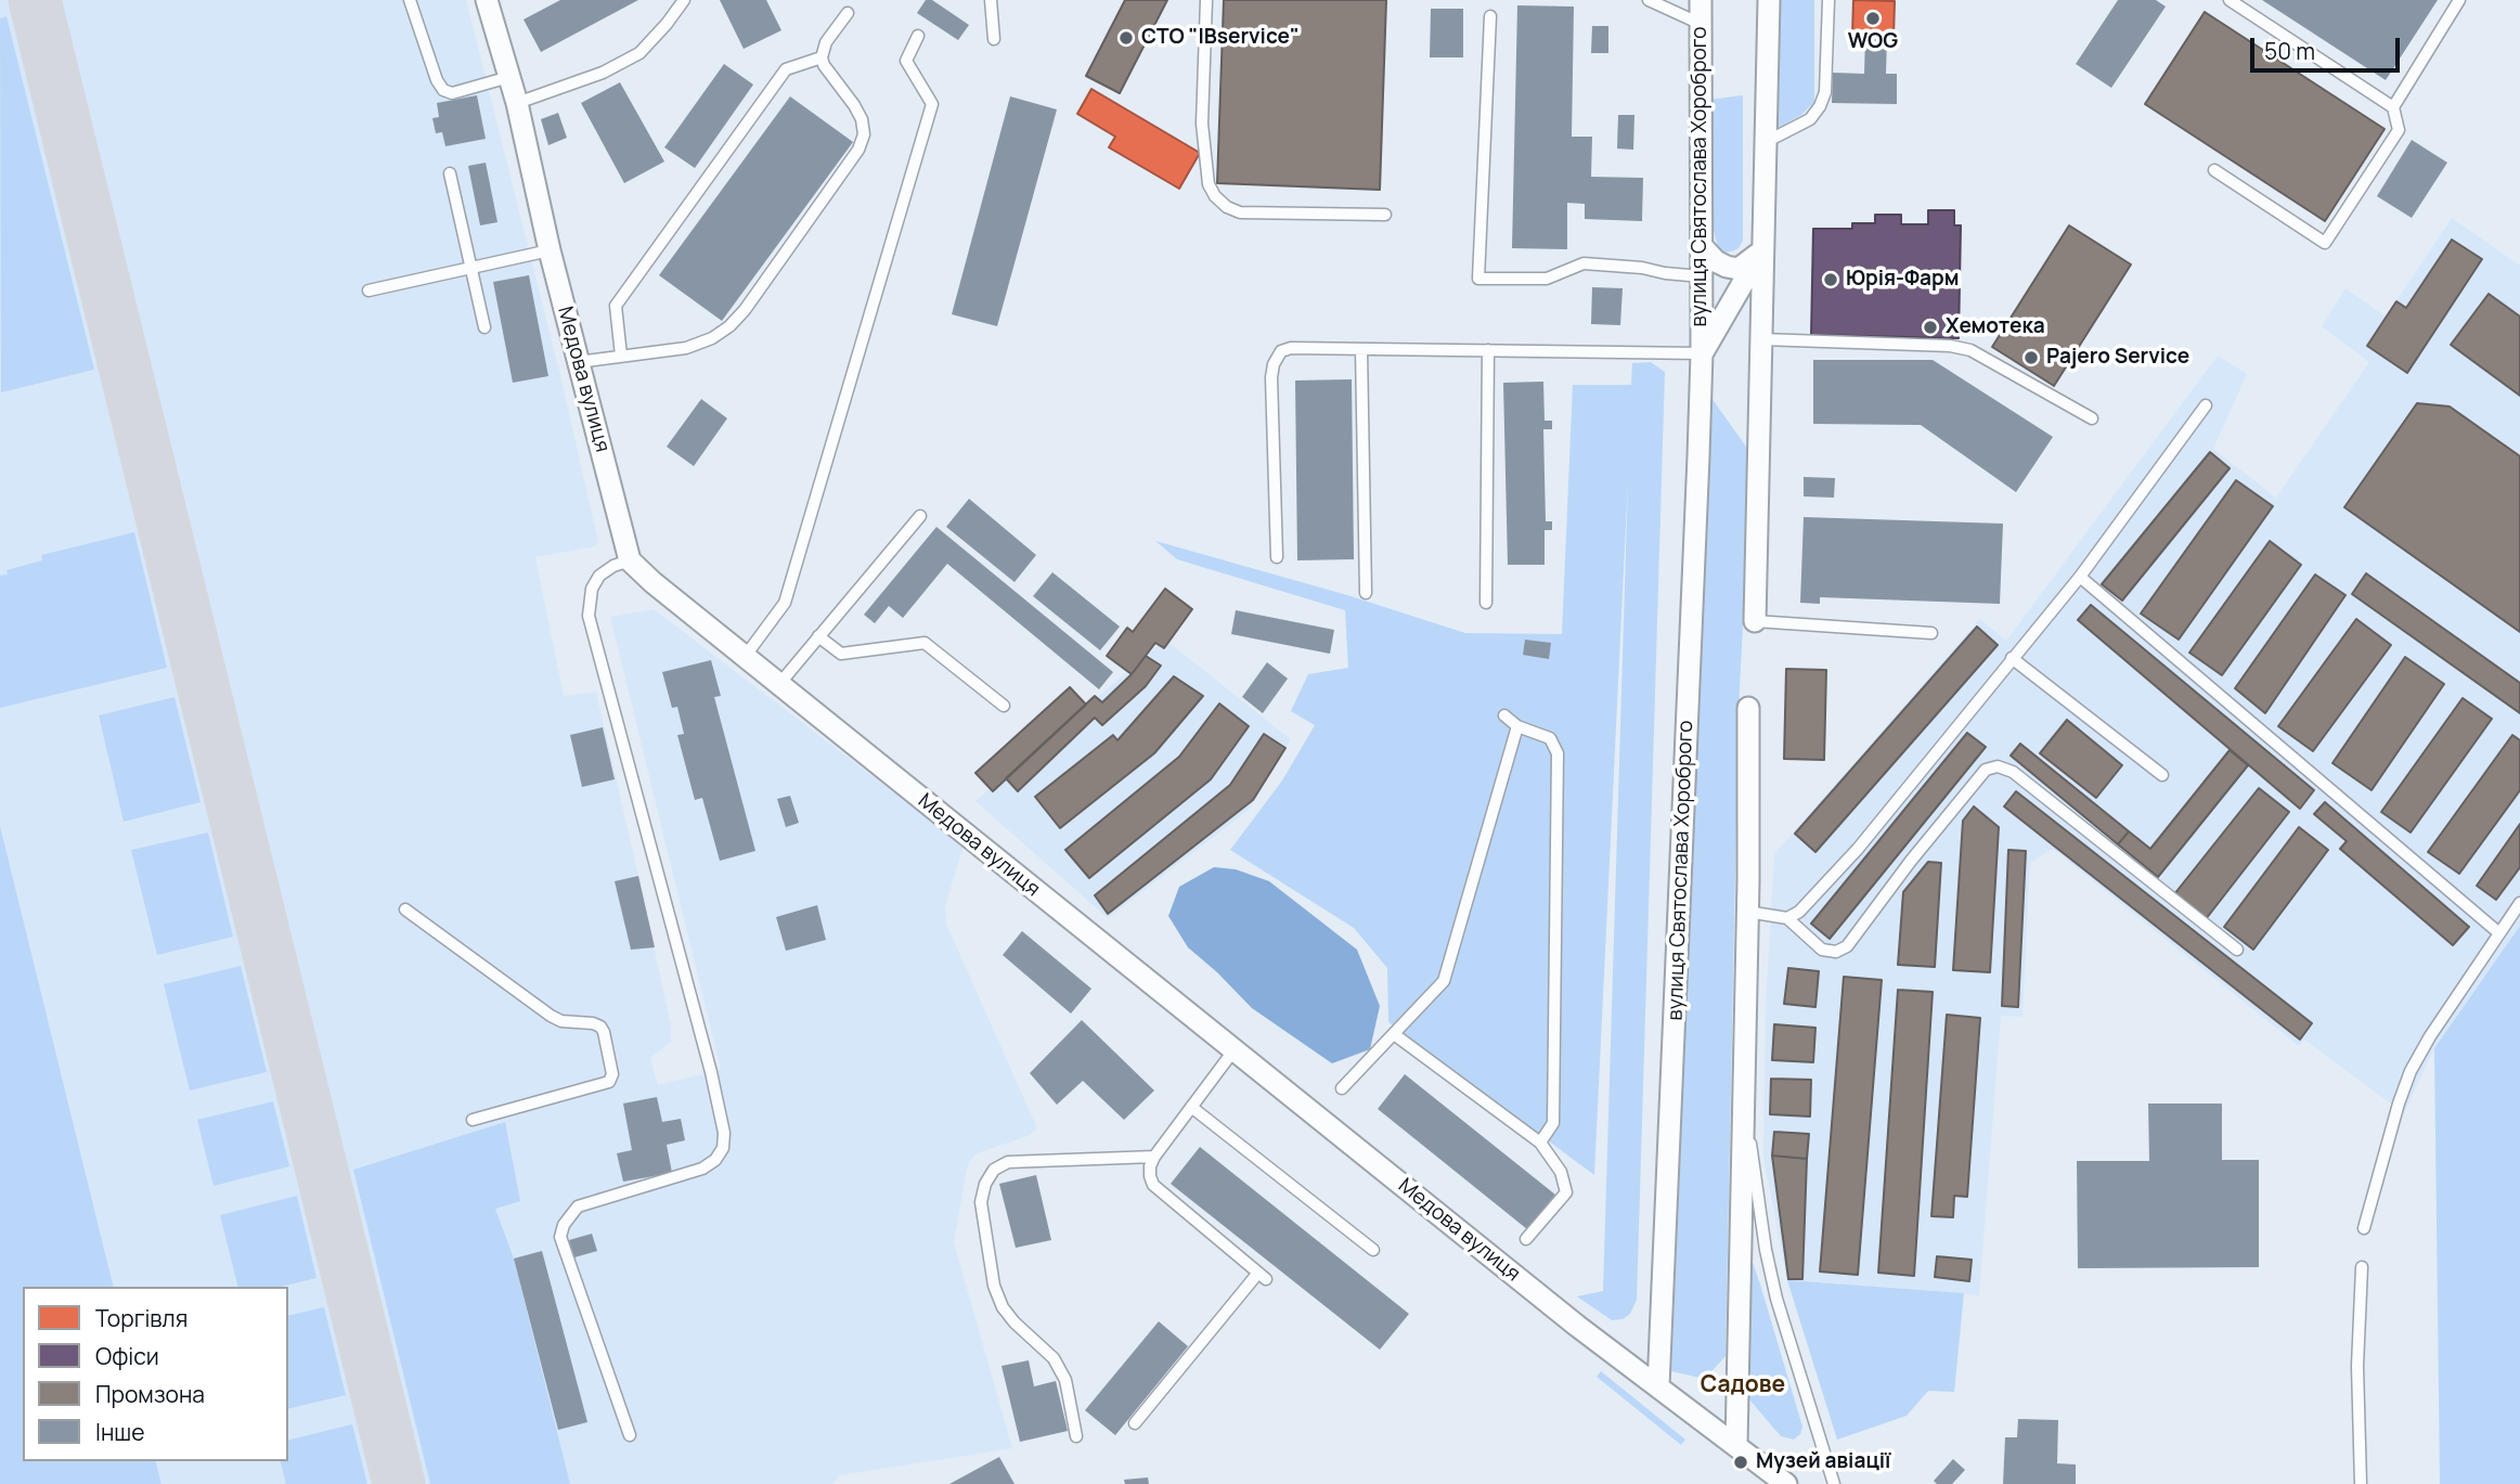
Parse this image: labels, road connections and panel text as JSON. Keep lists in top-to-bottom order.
{
  "streets": {
    "street": ["вулиця Святослава Хороброго", "Медова вулиця"]
  },
  "crossings": [
    ["вулиця Святослава Хороброго", "Медова вулиця"]
  ],
  "districts": ["Садове"],
  "places": [
    "WOG",
    "СТО \"IBservice\"",
    "Юрія-Фарм",
    "Хемотека",
    "Pajero Service",
    "Музей авіації"
  ],
  "legend": [
    "Торгівля",
    "Офіси",
    "Промзона",
    "Інше"
  ],
  "scale_bar": "50 m"
}
